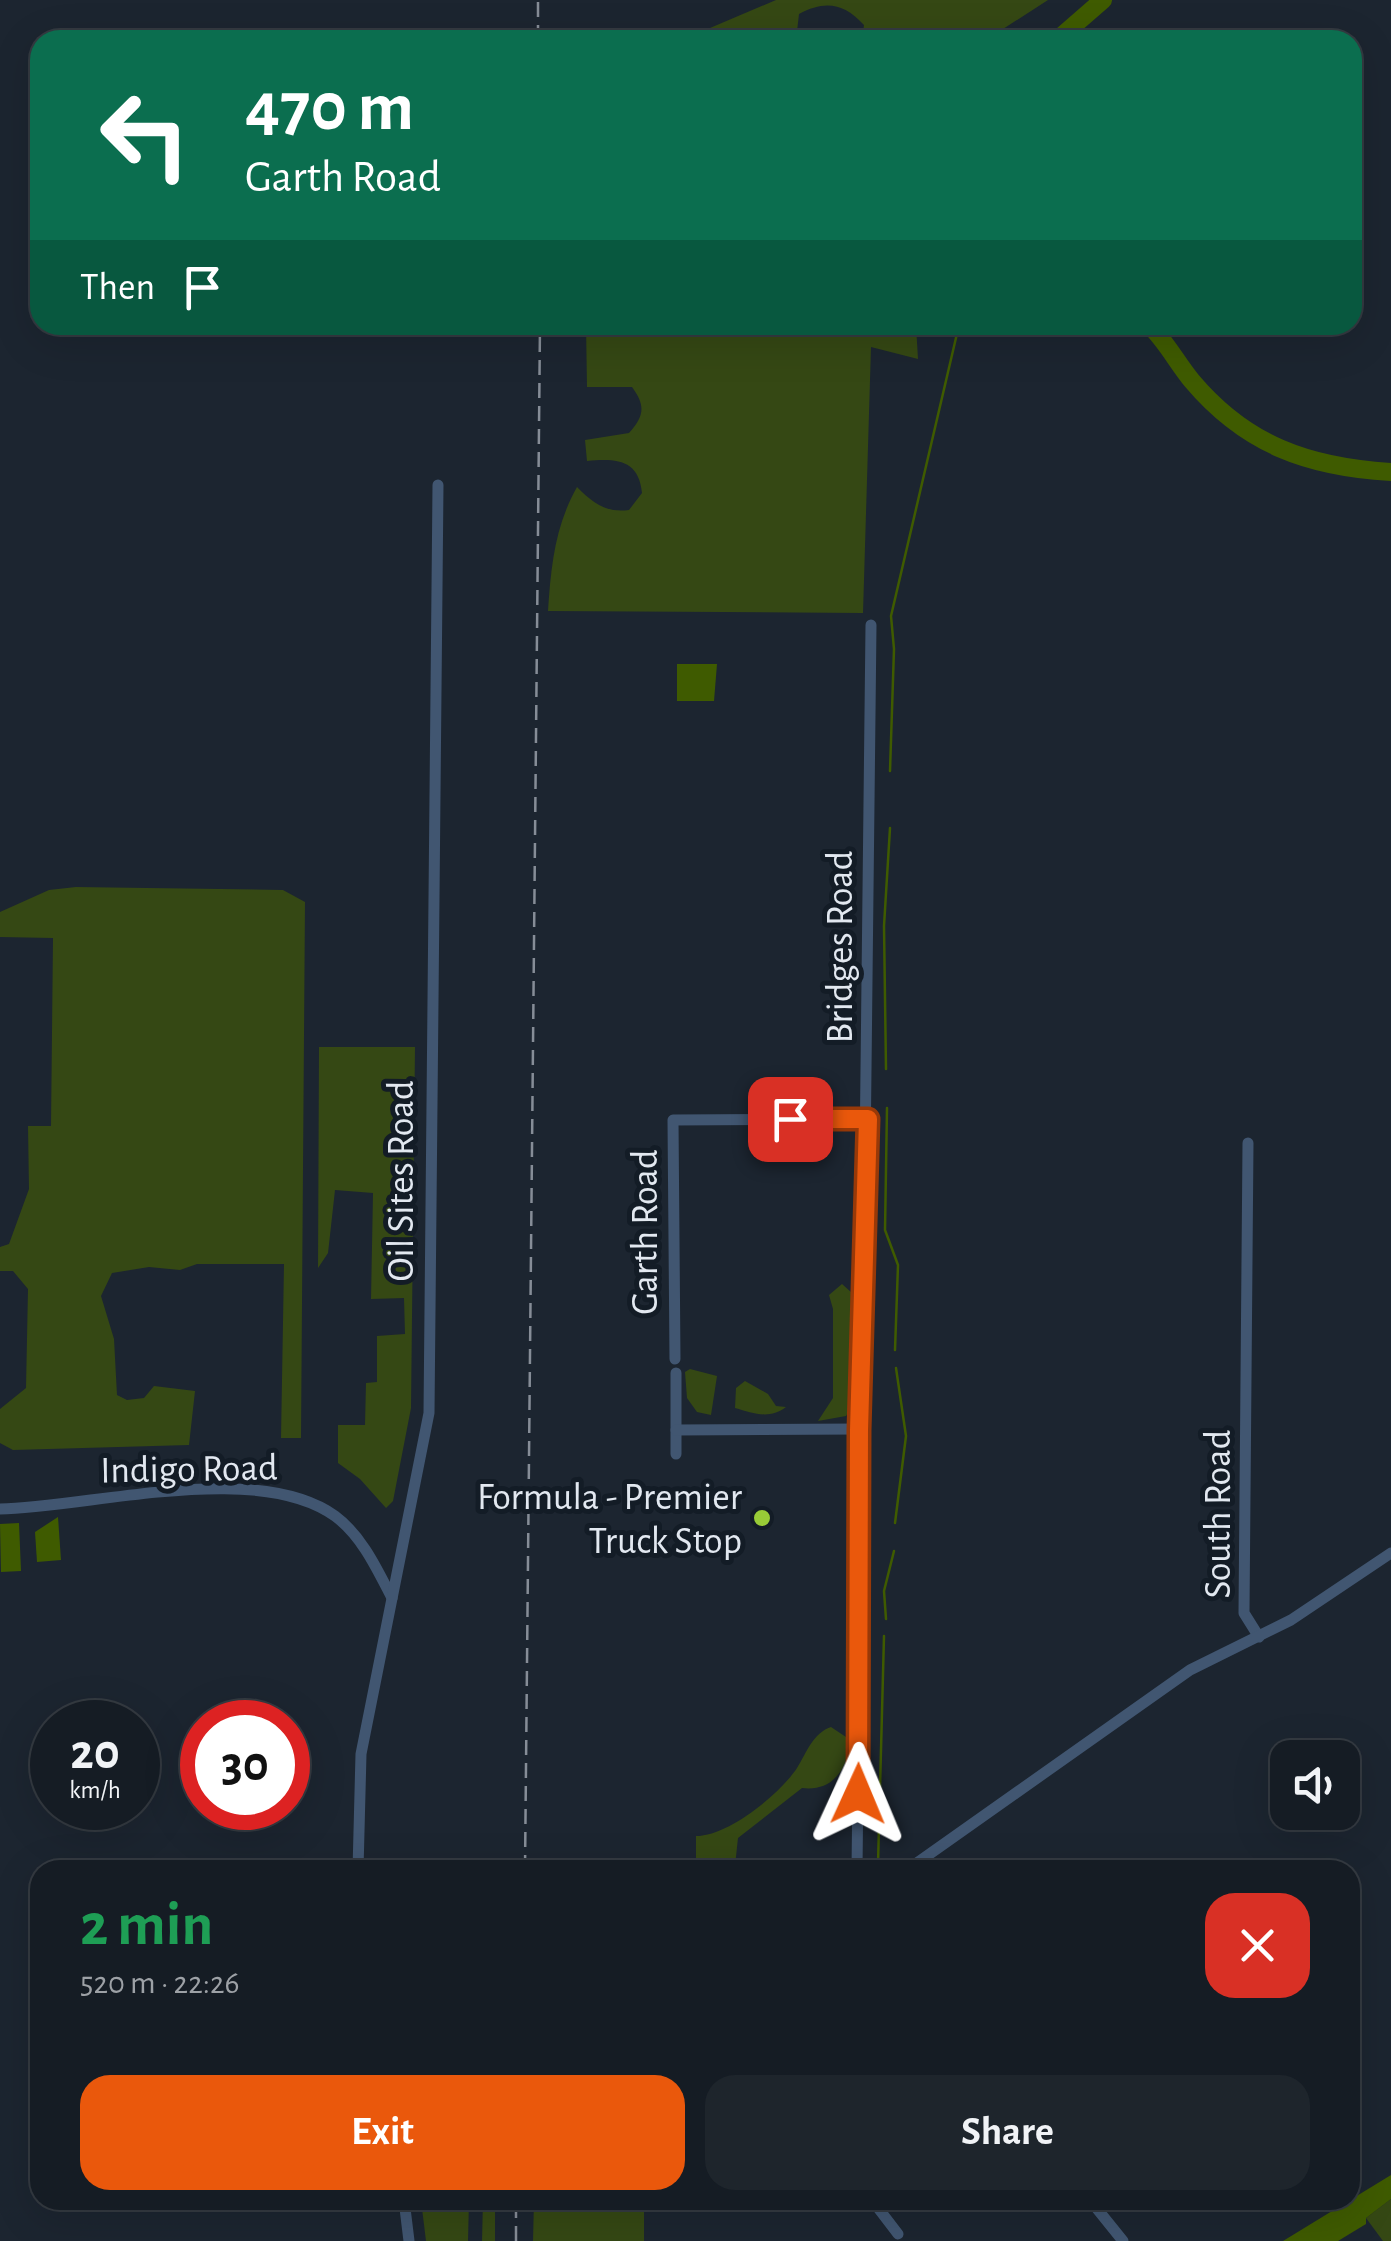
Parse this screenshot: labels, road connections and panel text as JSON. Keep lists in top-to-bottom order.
{
  "streets": {
    "street": [
      "Bridges Road",
      "Oil Sites Road",
      "Garth Road",
      "Indigo Road",
      "South Road"
    ]
  },
  "crossings": [
    ["Bridges Road", "Garth Road"],
    ["Oil Sites Road", "Indigo Road"]
  ],
  "places": ["Formula - Premier Truck Stop"],
  "page": {
    "turn": ["470 m", "Garth Road"],
    "then": "Then",
    "speed": "20 km/h",
    "limit": "30",
    "heading": ["2 min", "520 m · 22:26"],
    "buttons": ["Exit", "Share"]
  }
}
